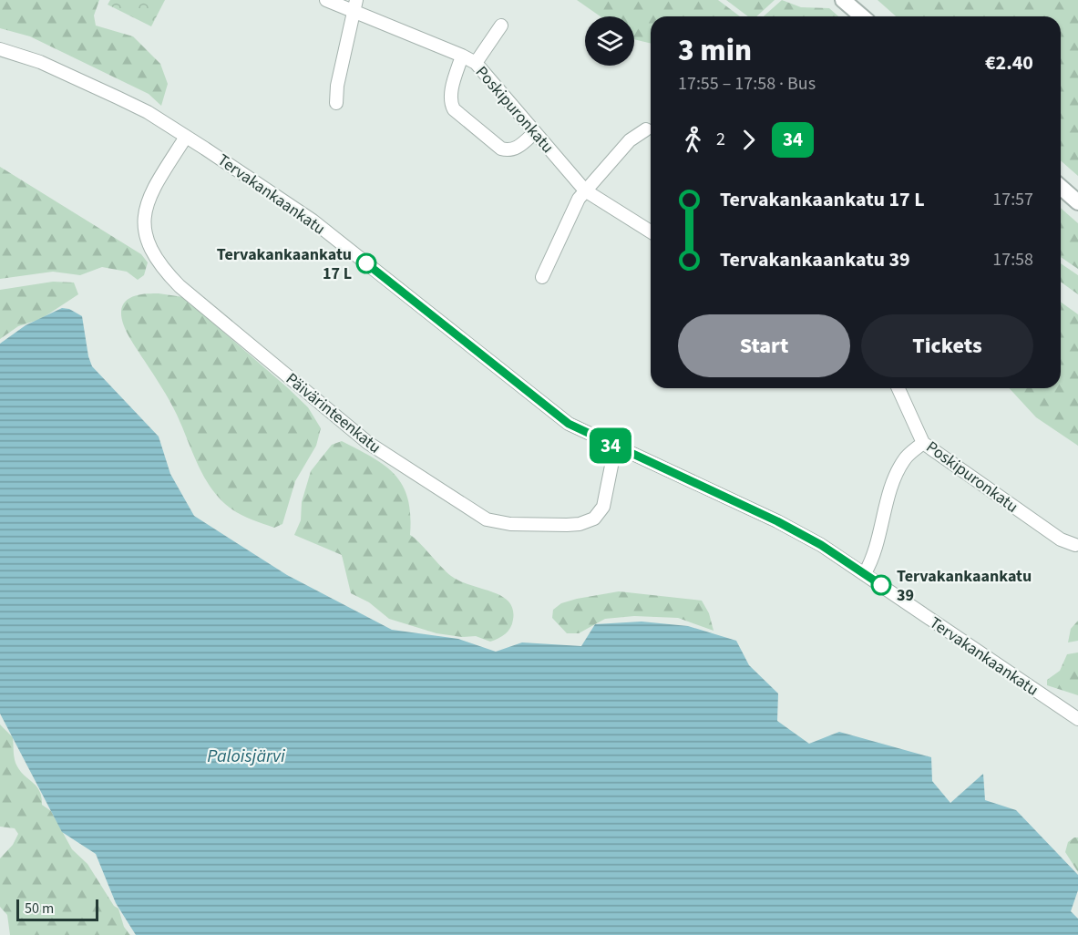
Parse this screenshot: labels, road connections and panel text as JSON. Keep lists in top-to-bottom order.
{
  "streets": {
    "street": ["Poskipuronkatu", "Tervakankaankatu", "Päivärinteenkatu"]
  },
  "crossings": [
    ["Tervakankaankatu", "Päivärinteenkatu"]
  ],
  "water": ["Paloisjärvi"],
  "places": ["Tervakankaankatu 17 L", "Tervakankaankatu 39"],
  "lines": ["bus line 34"],
  "scale_bar": "50 m",
  "page": {
    "on_map": "34",
    "heading": ["3 min", "17:55 – 17:58 · Bus", "€2.40"],
    "legs": ["2", "34"],
    "list": [
      {
        "name": "Tervakankaankatu 17 L",
        "value": "17:57"
      },
      {
        "name": "Tervakankaankatu 39",
        "value": "17:58"
      }
    ],
    "buttons": ["Start", "Tickets"],
    "scale": "50 m"
  }
}
